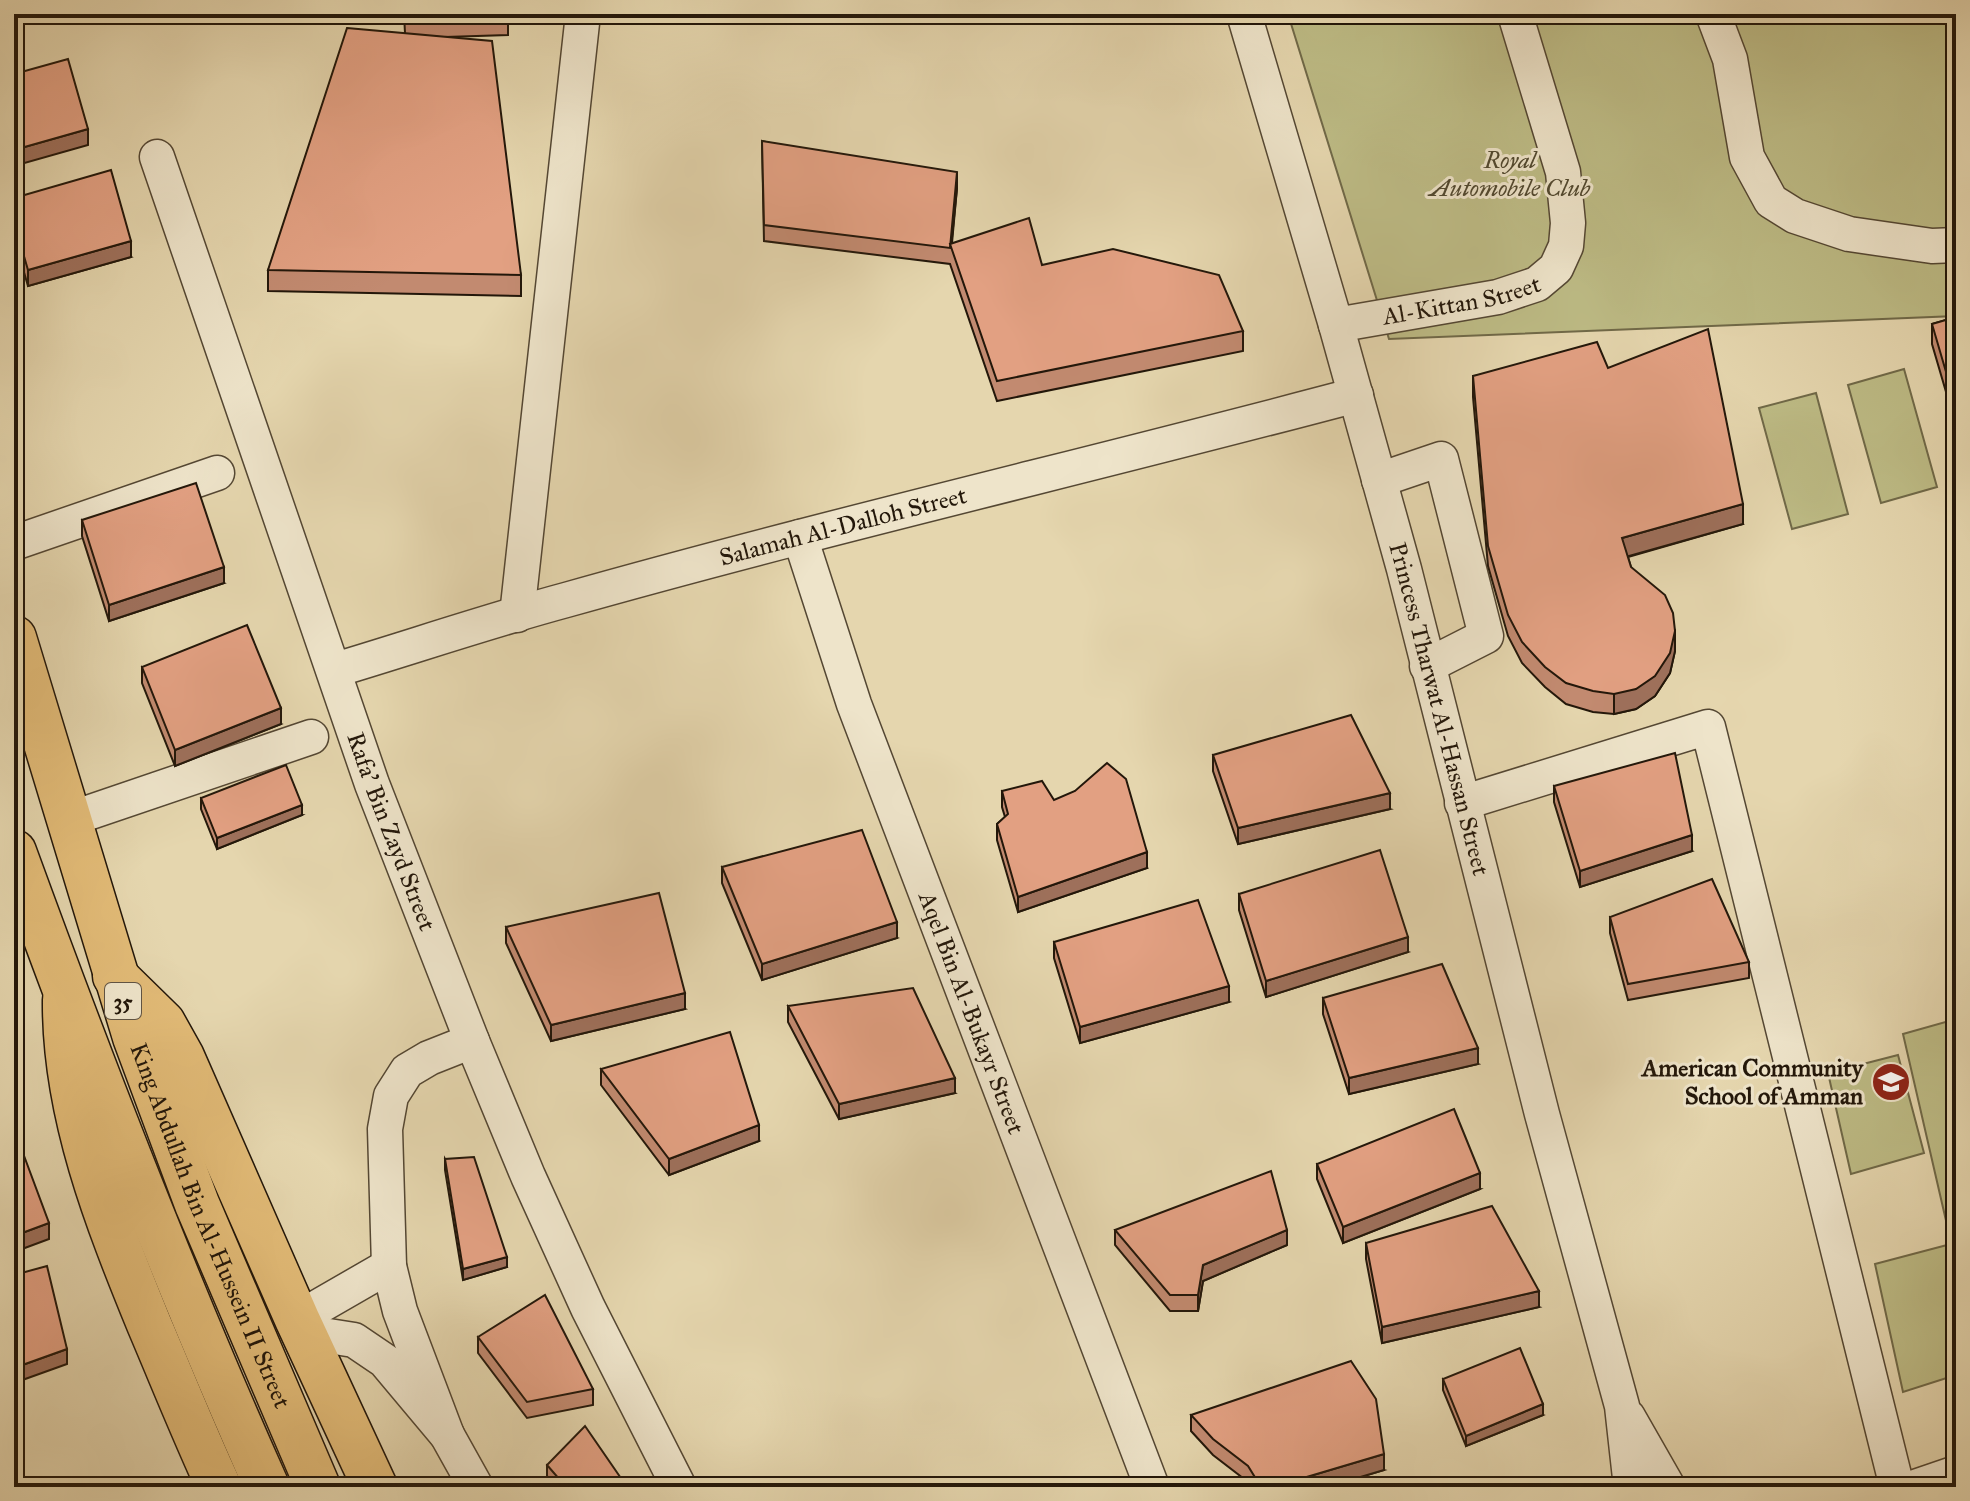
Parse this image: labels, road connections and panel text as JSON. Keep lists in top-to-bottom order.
{
  "streets": {
    "main road": ["35", "King Abdullah Bin Al-Hussein II Street"],
    "street": [
      "Al-Kittan Street",
      "Salamah Al-Dalloh Street",
      "Princess Tharwat Al-Hassan Street",
      "Rafa' Bin Zayd Street",
      "Aqel Bin Al-Bukayr Street"
    ]
  },
  "crossings": [
    ["Al-Kittan Street", "Princess Tharwat Al-Hassan Street"],
    ["Salamah Al-Dalloh Street", "Princess Tharwat Al-Hassan Street"],
    ["Salamah Al-Dalloh Street", "Rafa' Bin Zayd Street"],
    ["Salamah Al-Dalloh Street", "Aqel Bin Al-Bukayr Street"]
  ],
  "parks": ["Royal Automobile Club"],
  "places": {
    "school or university": ["American Community School of Amman"]
  }
}
